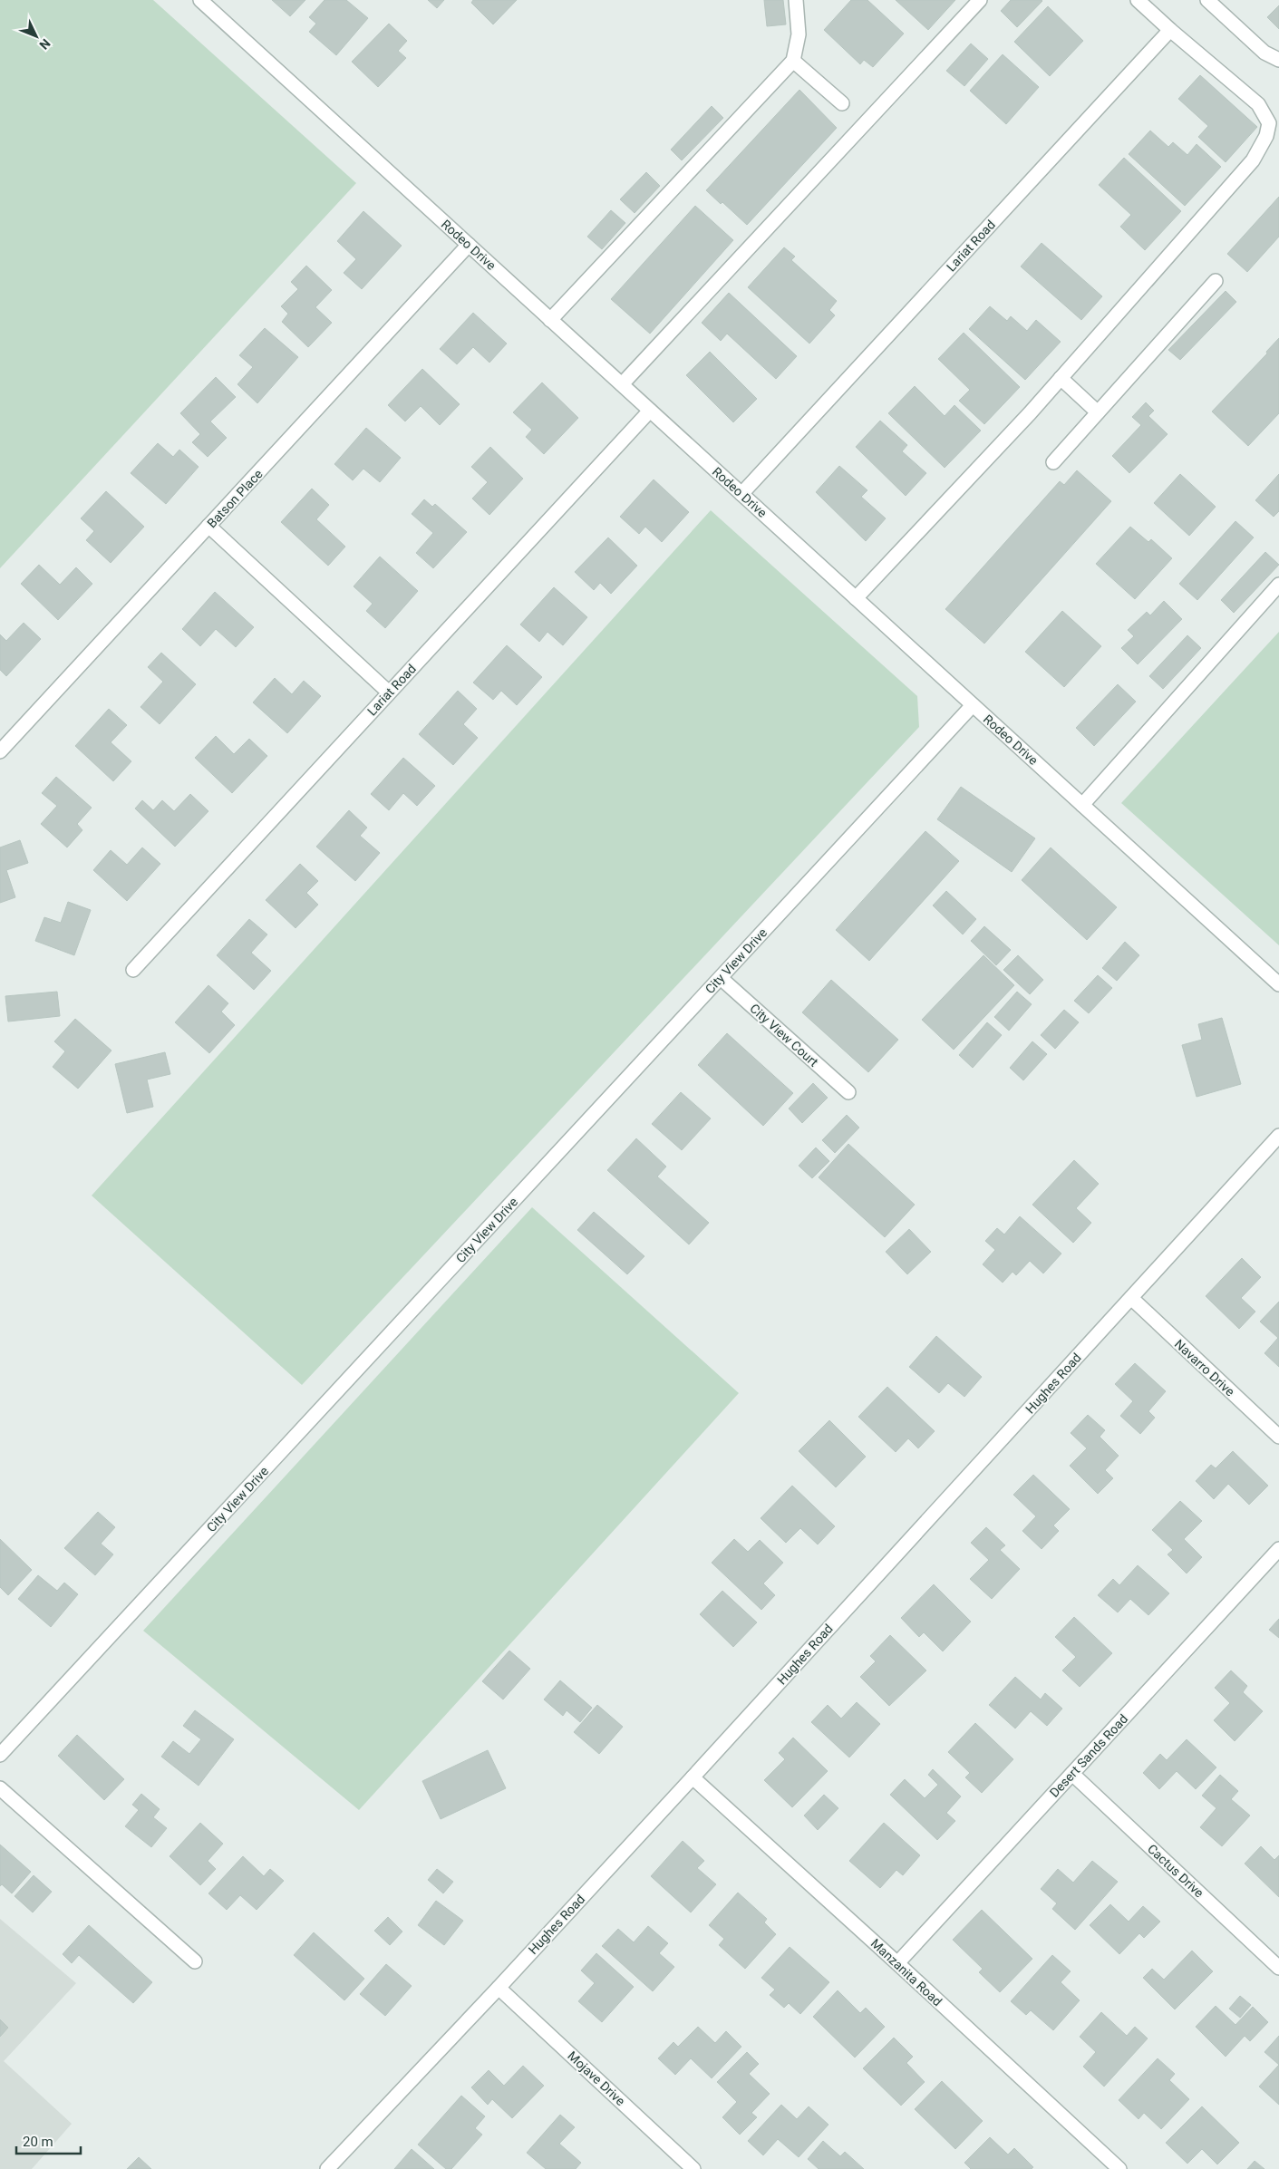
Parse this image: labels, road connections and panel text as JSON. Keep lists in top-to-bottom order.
{
  "streets": {
    "street": [
      "Rodeo Drive",
      "Lariat Road",
      "Batson Place",
      "City View Drive",
      "City View Court",
      "Navarro Drive",
      "Hughes Road",
      "Desert Sands Road",
      "Cactus Drive",
      "Manzanita Road",
      "Mojave Drive"
    ]
  },
  "crossings": [
    ["Rodeo Drive", "Lariat Road"],
    ["Rodeo Drive", "Batson Place"],
    ["Rodeo Drive", "City View Drive"],
    ["City View Drive", "City View Court"],
    ["Navarro Drive", "Hughes Road"],
    ["Hughes Road", "Manzanita Road"],
    ["Hughes Road", "Mojave Drive"],
    ["Desert Sands Road", "Cactus Drive"],
    ["Desert Sands Road", "Manzanita Road"]
  ],
  "scale_bar": "20 m",
  "north": "bottom right"
}
